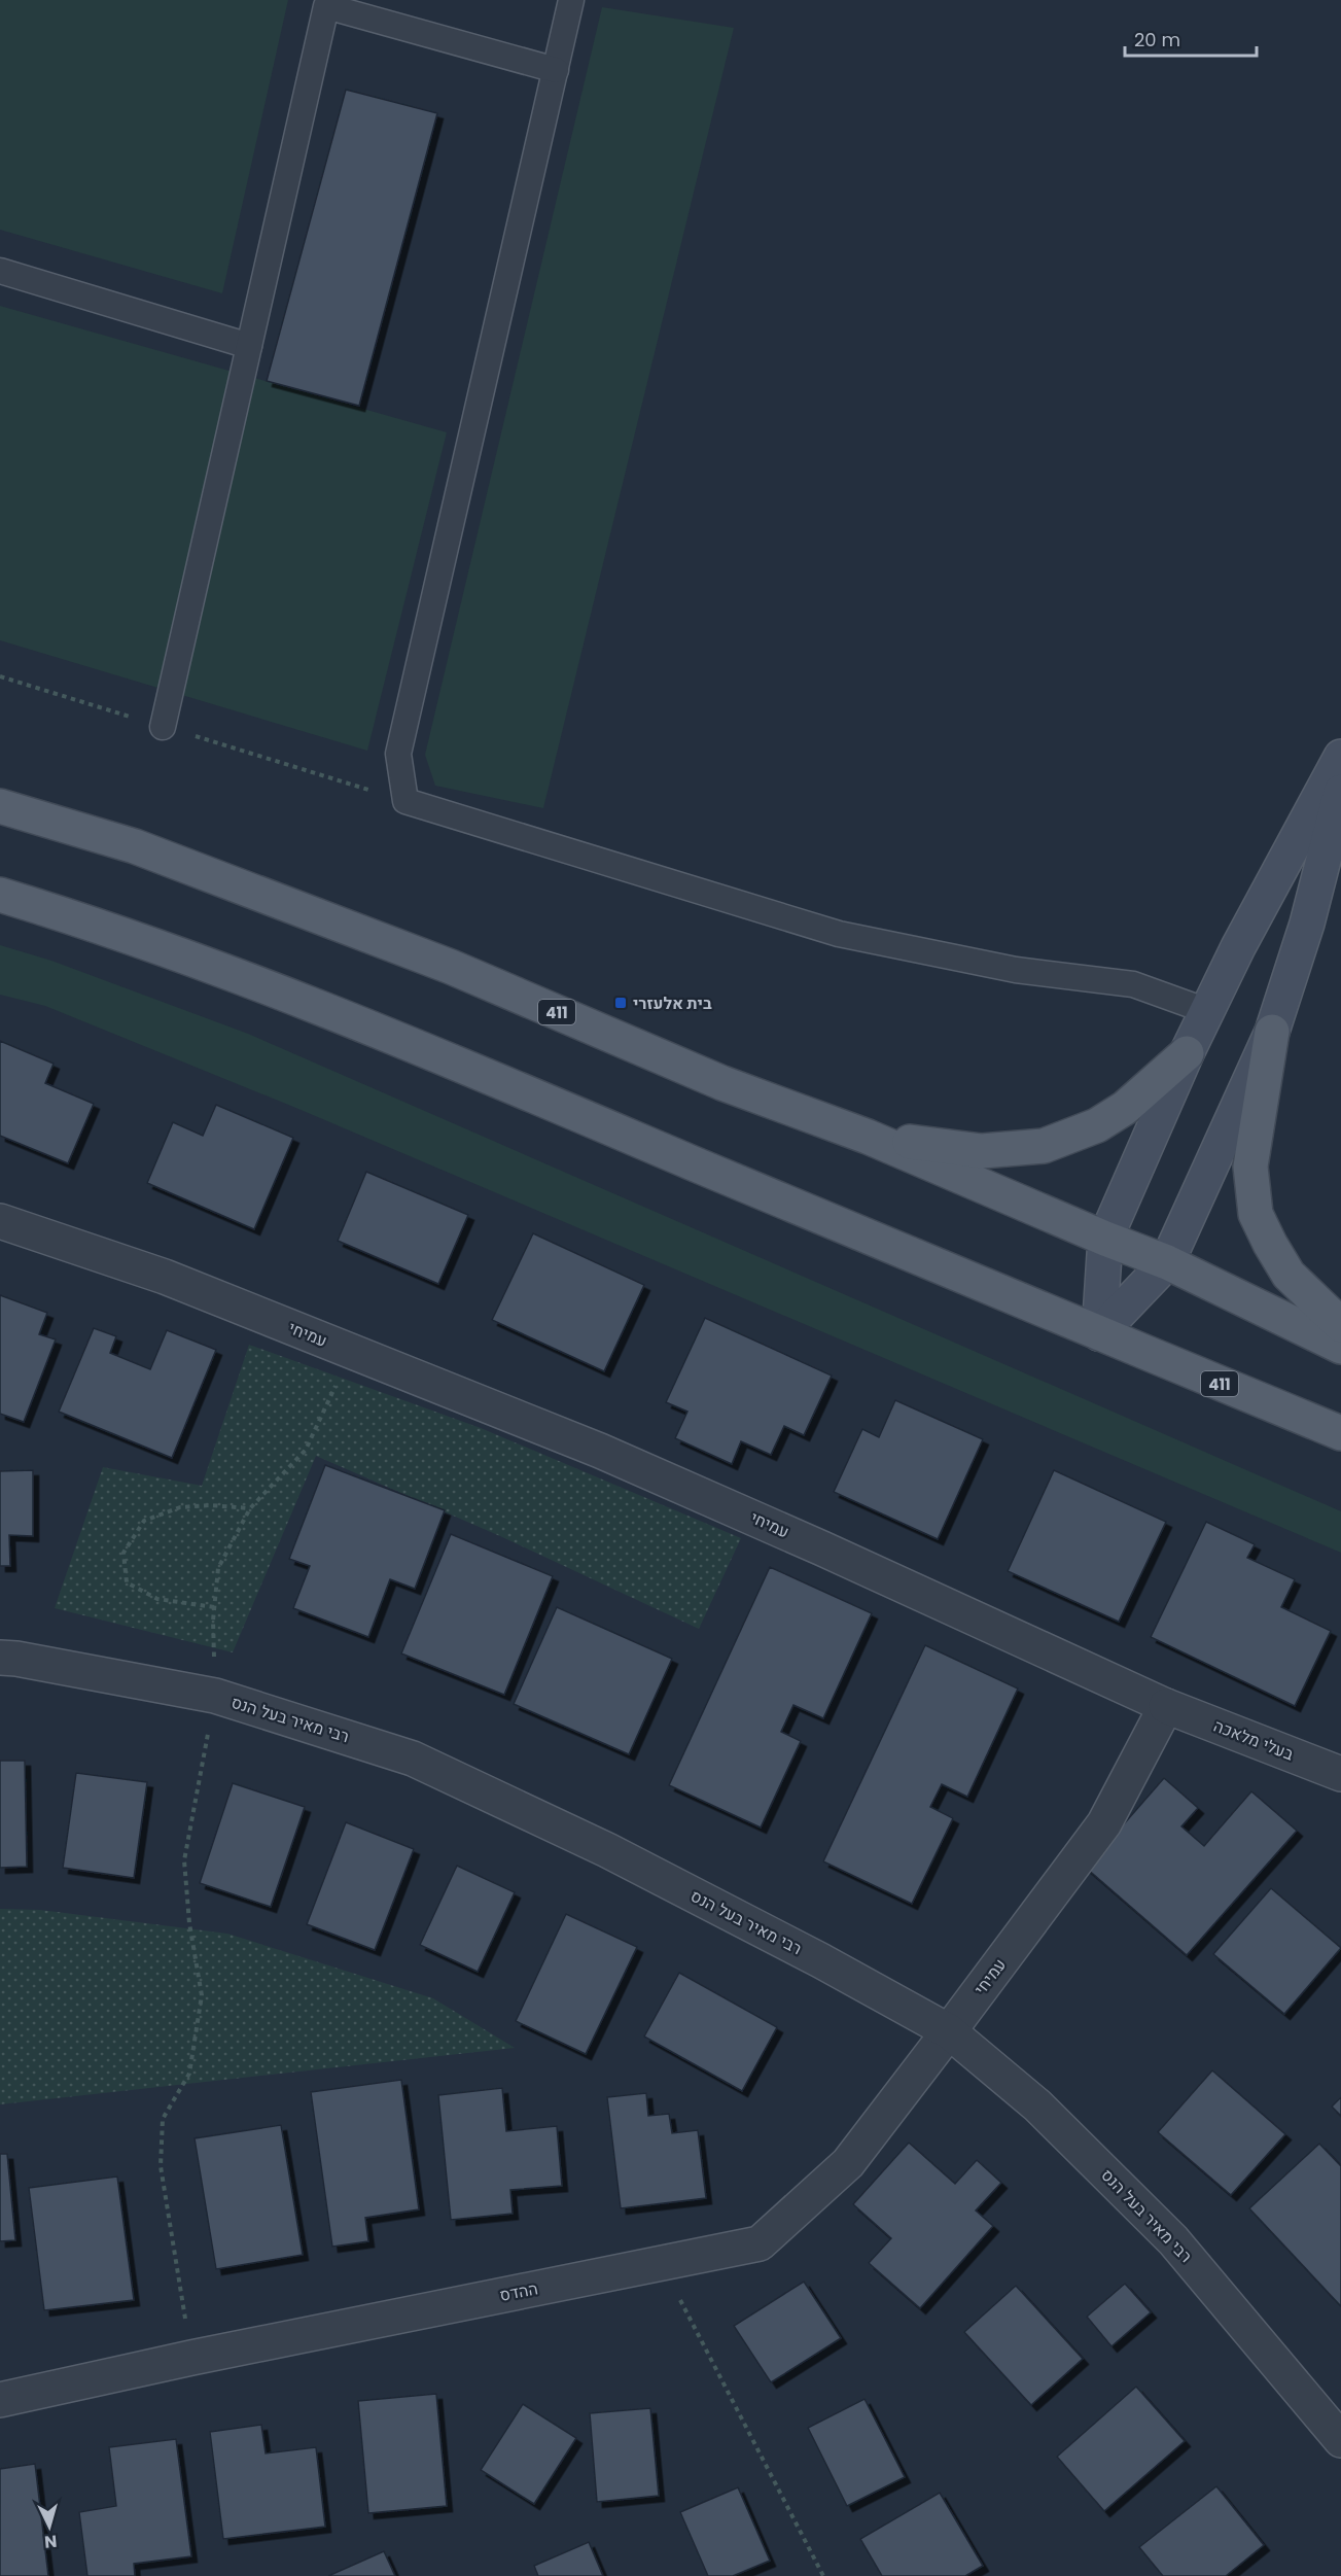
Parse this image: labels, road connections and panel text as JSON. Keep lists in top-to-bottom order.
{
  "streets": {
    "main road": ["411"],
    "street": [
      "עמיחי",
      "רבי מאיר בעל הנס",
      "בעלי מלאכה",
      "ההדס"
    ]
  },
  "crossings": [
    ["עמיחי", "רבי מאיר בעל הנס"],
    ["עמיחי", "בעלי מלאכה"],
    ["עמיחי", "ההדס"],
    ["רבי מאיר בעל הנס", "ההדס"]
  ],
  "places": {
    "transit": ["בית אלעזרי"]
  },
  "scale_bar": "20 m",
  "north": "bottom"
}
